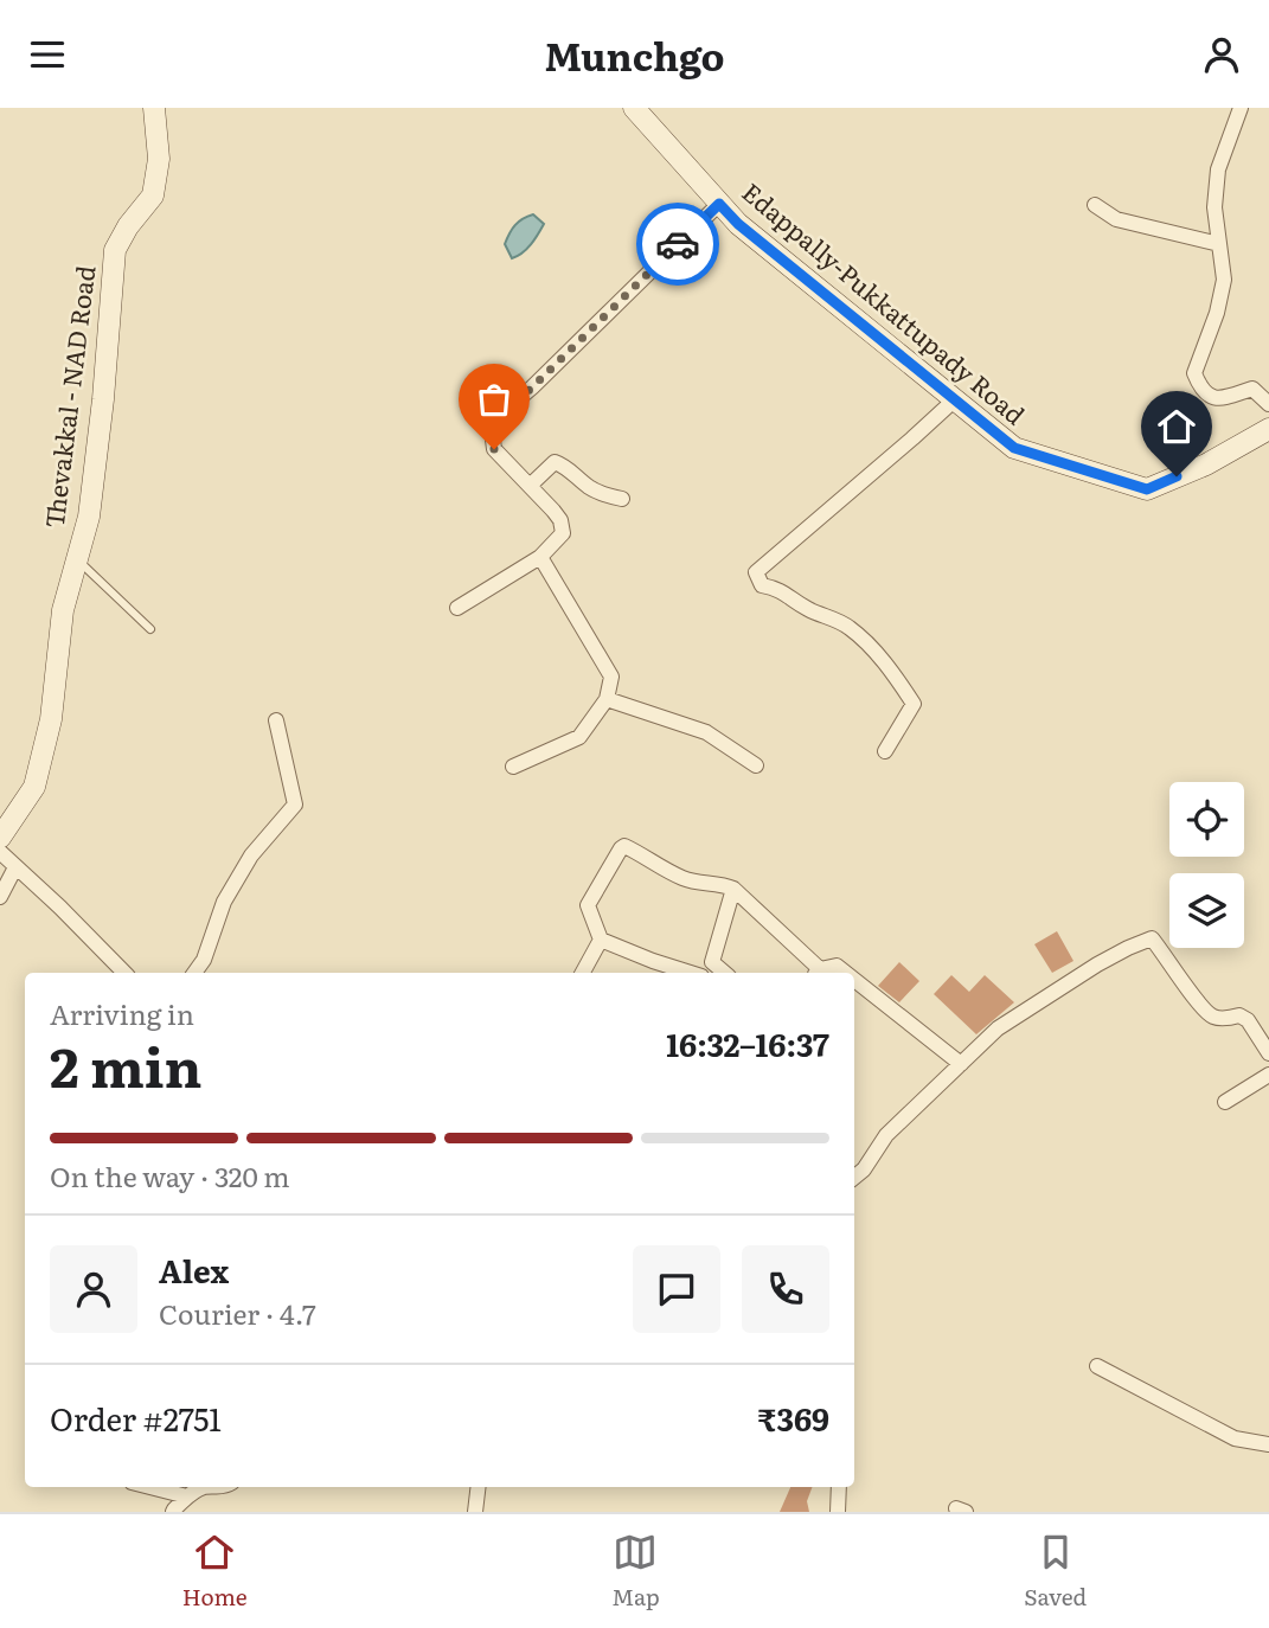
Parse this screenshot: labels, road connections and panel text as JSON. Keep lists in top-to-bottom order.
{
  "streets": {
    "main road": ["Edappally-Pukkattupady Road", "Thevakkal - NAD Road"]
  },
  "page": {
    "header": "Munchgo",
    "heading": ["2 min", "Arriving in", "16:32–16:37"],
    "panel": [
      "Alex",
      "Courier · 4.7",
      "Order #2751",
      "₹369"
    ],
    "bar": "On the way · 320 m",
    "tabs": ["Home", "Map", "Saved"]
  }
}
